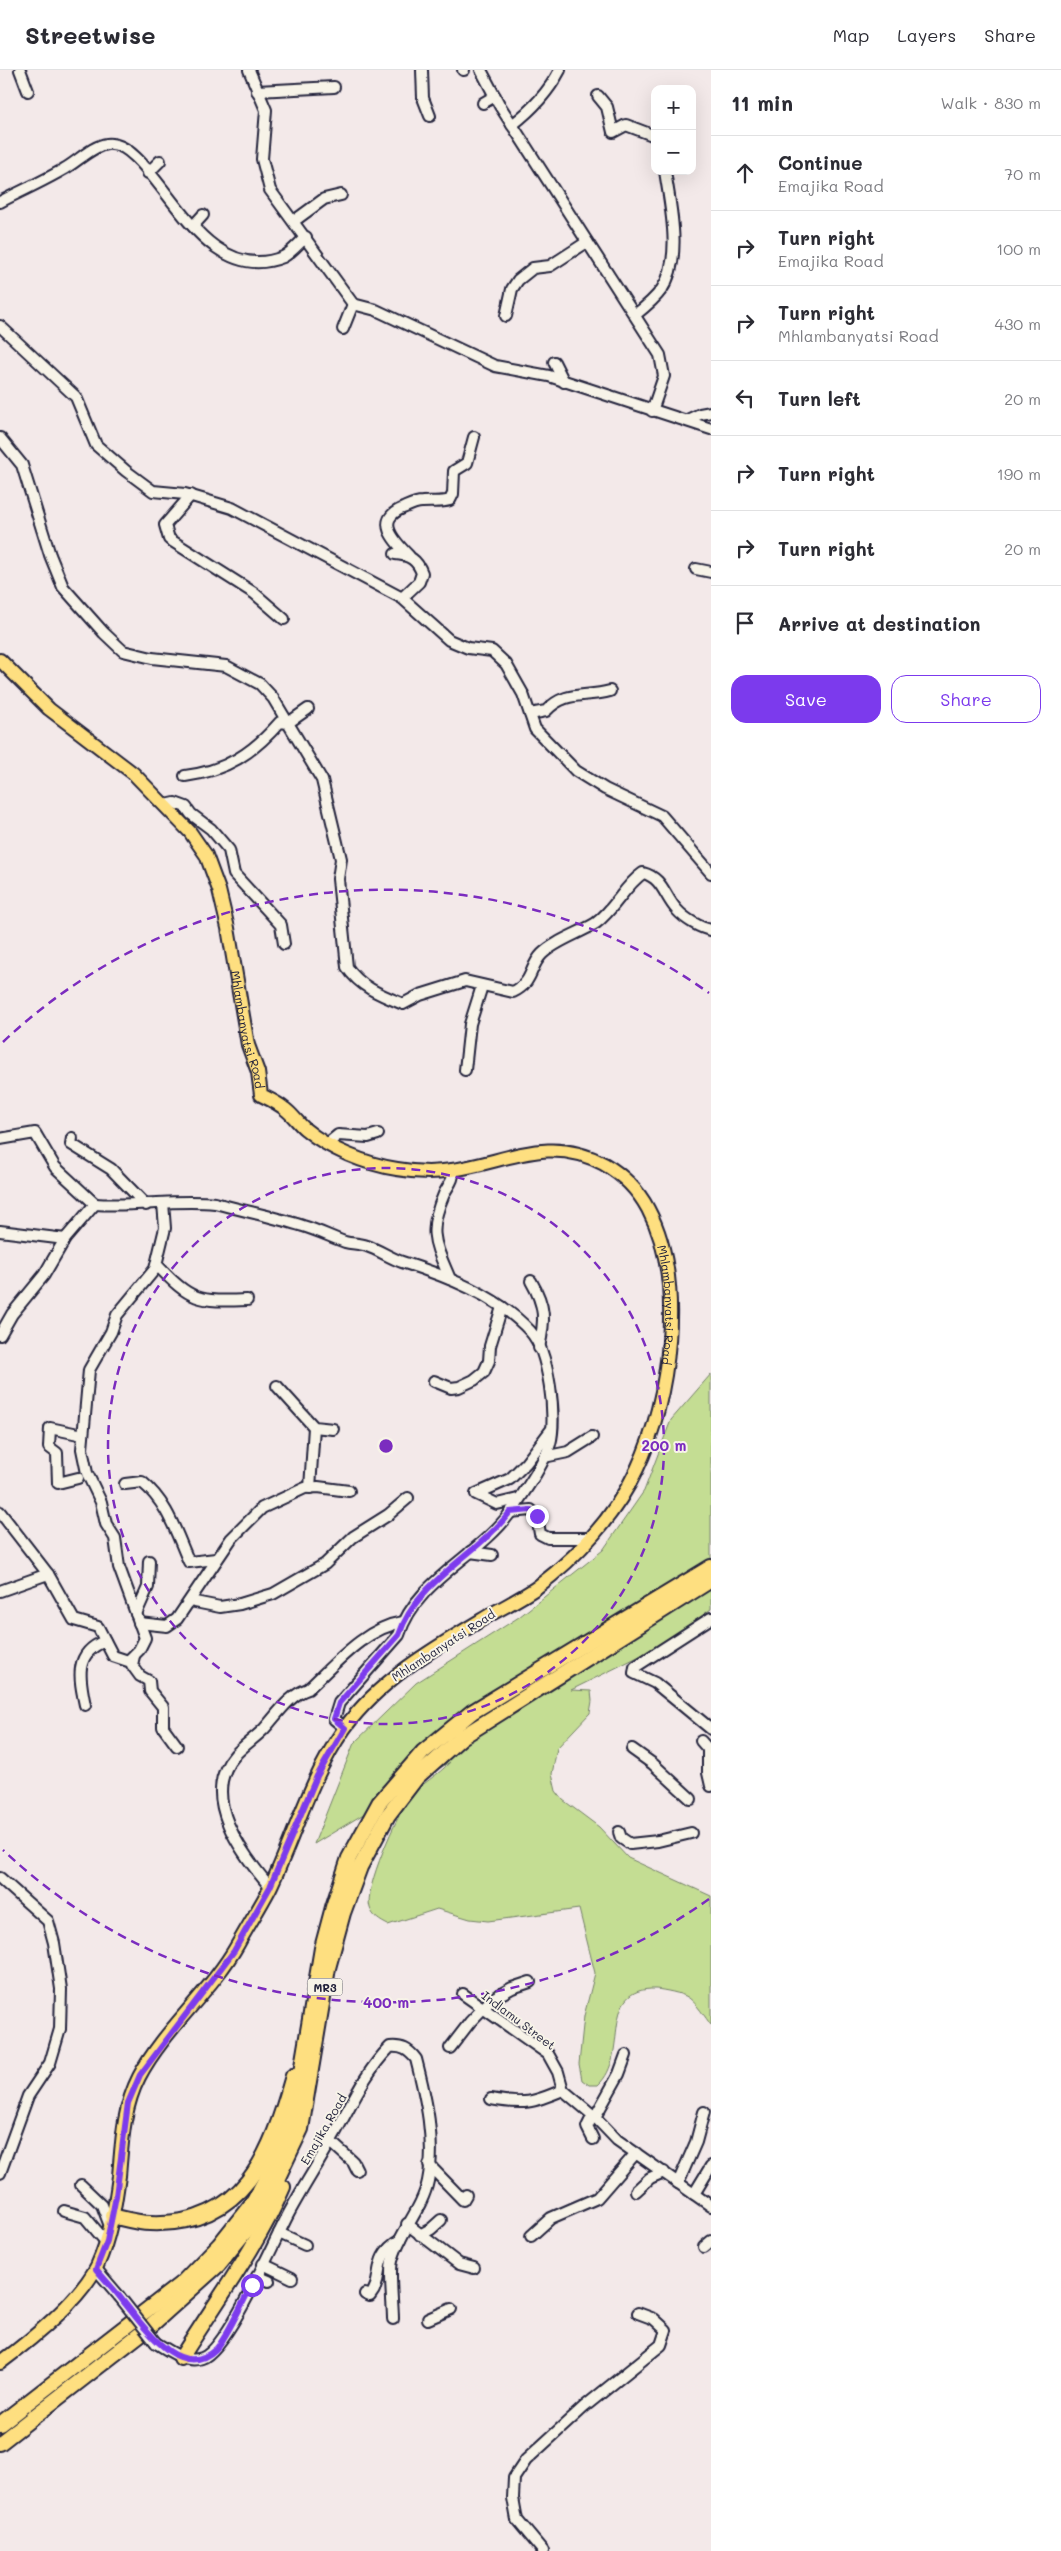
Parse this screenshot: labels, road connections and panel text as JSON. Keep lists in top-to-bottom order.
{
  "streets": {
    "highway": ["MR3"],
    "main road": ["Mhlambanyatsi Road"],
    "street": ["Indlamu Street", "Emajika Road"]
  },
  "page": {
    "header": "Streetwise",
    "nav": ["Map", "Layers", "Share"],
    "heading": ["11 min", "Walk · 830 m"],
    "map_buttons": ["+", "−"],
    "list": [
      ["Continue", "Emajika Road", "70 m"],
      ["Turn right", "Emajika Road", "100 m"],
      ["Turn right", "Mhlambanyatsi Road", "430 m"],
      ["Turn left", "20 m"],
      ["Turn right", "190 m"],
      ["Turn right", "20 m"],
      "Arrive at destination"
    ],
    "buttons": ["Save", "Share"]
  },
  "rings": ["200 m", "400 m"]
}
